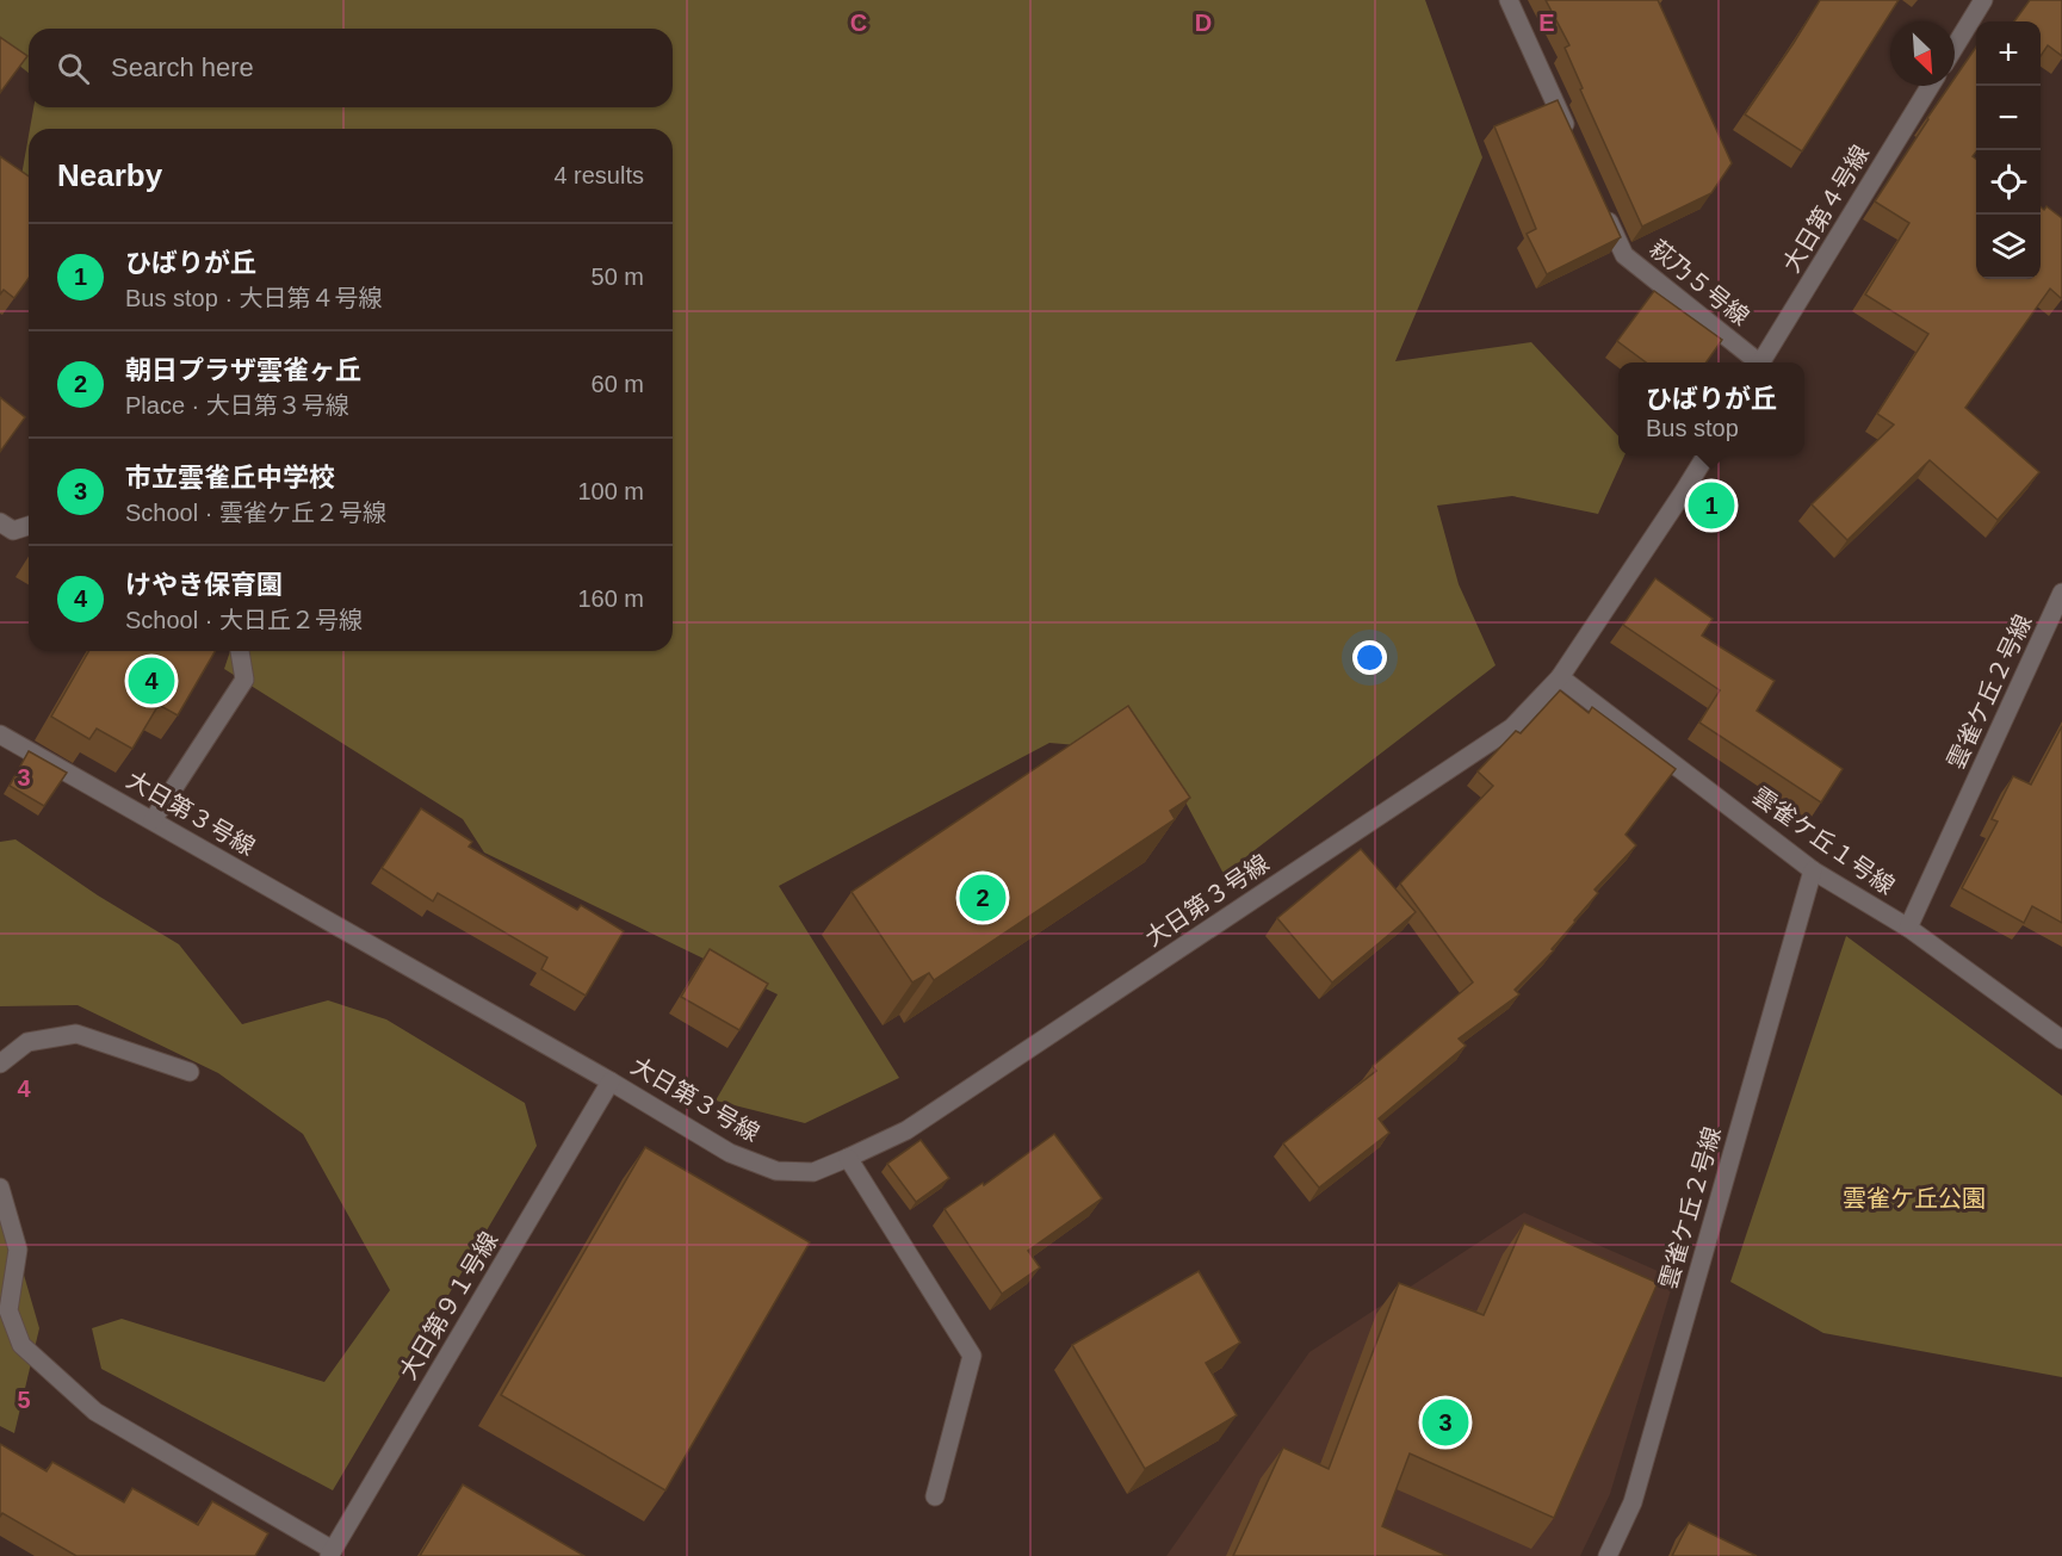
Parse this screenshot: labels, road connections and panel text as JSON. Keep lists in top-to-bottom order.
{
  "streets": {
    "street": [
      "大日第４号線",
      "萩乃５号線",
      "雲雀ケ丘２号線",
      "大日第３号線",
      "雲雀ケ丘１号線",
      "大日第９１号線"
    ]
  },
  "crossings": [
    ["雲雀ケ丘２号線", "雲雀ケ丘１号線"],
    ["大日第３号線", "雲雀ケ丘１号線"],
    ["大日第３号線", "大日第９１号線"]
  ],
  "parks": ["雲雀ケ丘公園"],
  "north": "bottom right",
  "page": {
    "map_buttons": ["+", "−"],
    "search": "Search here",
    "heading": ["Nearby", "4 results"],
    "list": [
      {
        "mark": "1",
        "name": "ひばりが丘",
        "note": "Bus stop · 大日第４号線",
        "value": "50 m"
      },
      {
        "mark": "2",
        "name": "朝日プラザ雲雀ヶ丘",
        "note": "Place · 大日第３号線",
        "value": "60 m"
      },
      {
        "mark": "3",
        "name": "市立雲雀丘中学校",
        "note": "School · 雲雀ケ丘２号線",
        "value": "100 m"
      },
      {
        "mark": "4",
        "name": "けやき保育園",
        "note": "School · 大日丘２号線",
        "value": "160 m"
      }
    ],
    "popup": ["ひばりが丘", "Bus stop"],
    "pins": [
      "1",
      "4",
      "2",
      "3"
    ]
  },
  "grid": {
    "columns": ["C", "D", "E"],
    "rows": ["3", "4", "5"]
  }
}
